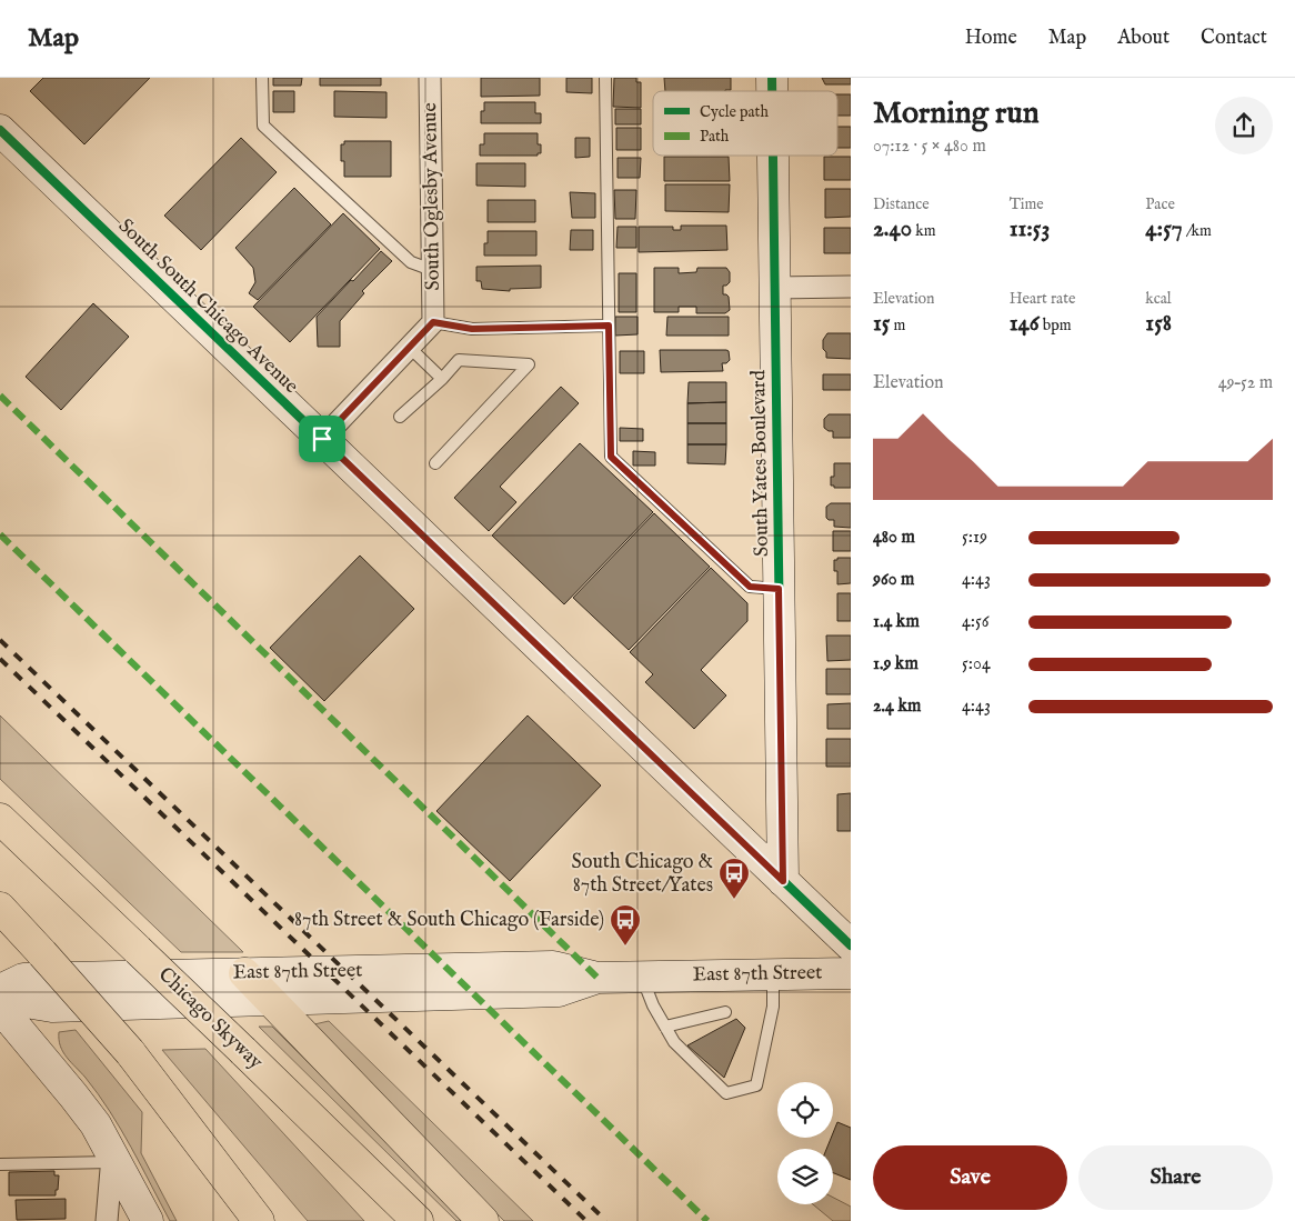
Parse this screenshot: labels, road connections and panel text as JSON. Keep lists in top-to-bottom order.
{
  "streets": {
    "highway": ["Chicago Skyway"],
    "main road": ["South South Chicago Avenue", "South Yates Boulevard", "East 87th Street"],
    "street": ["South Oglesby Avenue"]
  },
  "crossings": [
    ["South South Chicago Avenue", "South Yates Boulevard"]
  ],
  "places": {
    "bus stop": ["South Chicago & 87th Street/Yates", "87th Street & South Chicago (Farside)"]
  },
  "legend": ["Cycle path", "Path"],
  "page": {
    "header": "Map",
    "nav": [
      "Home",
      "Map",
      "About",
      "Contact"
    ],
    "heading": ["Morning run", "07:12 · 5 × 480 m"],
    "stats": [
      ["Distance", "2.40 km"],
      ["Time", "11:53"],
      ["Pace", "4:57 /km"],
      ["Elevation", "15 m"],
      ["Heart rate", "146 bpm"],
      ["kcal", "158"]
    ],
    "chart": ["Elevation", "49–52 m"],
    "list": [
      {
        "name": "480 m",
        "note": "5:19"
      },
      {
        "name": "960 m",
        "note": "4:43"
      },
      {
        "name": "1.4 km",
        "note": "4:56"
      },
      {
        "name": "1.9 km",
        "note": "5:04"
      },
      {
        "name": "2.4 km",
        "note": "4:43"
      }
    ],
    "buttons": ["Save", "Share"]
  }
}
